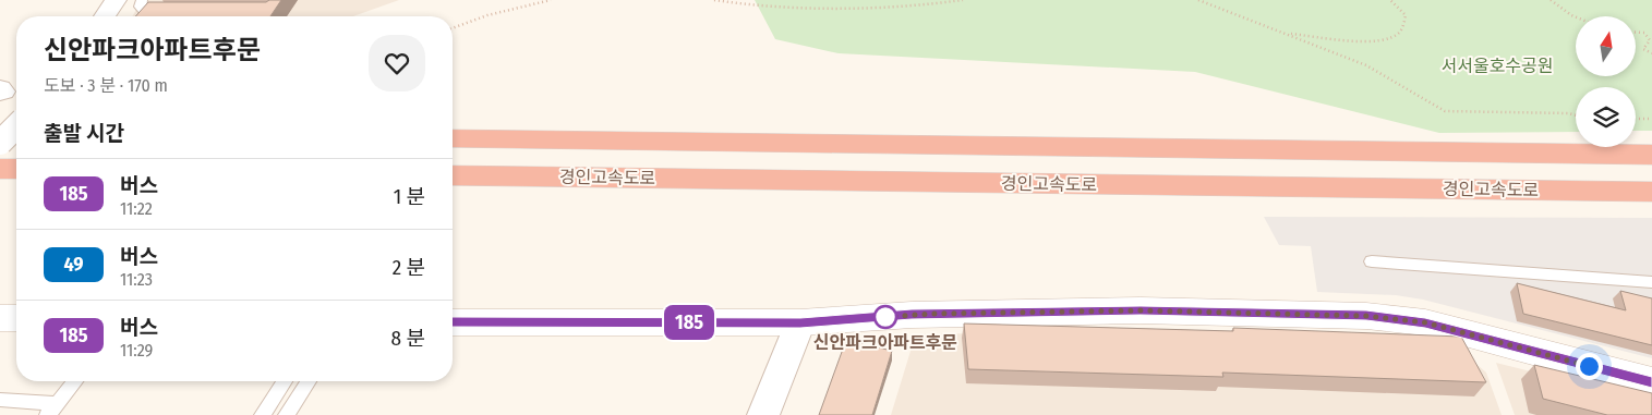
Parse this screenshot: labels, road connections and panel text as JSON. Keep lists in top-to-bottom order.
{
  "streets": {
    "highway": ["경인고속도로"]
  },
  "parks": ["서서울호수공원"],
  "places": ["신안파크아파트후문"],
  "lines": ["bus line 185"],
  "north": "top",
  "page": {
    "on_map": "185",
    "heading": [
      ["신안파크아파트후문", "도보 · 3 분 · 170 m"],
      "출발 시간"
    ],
    "list": [
      {
        "mark": "185",
        "name": "버스",
        "note": "11:22",
        "value": "1 분"
      },
      {
        "mark": "49",
        "name": "버스",
        "note": "11:23",
        "value": "2 분"
      },
      {
        "mark": "185",
        "name": "버스",
        "note": "11:29",
        "value": "8 분"
      }
    ]
  }
}
